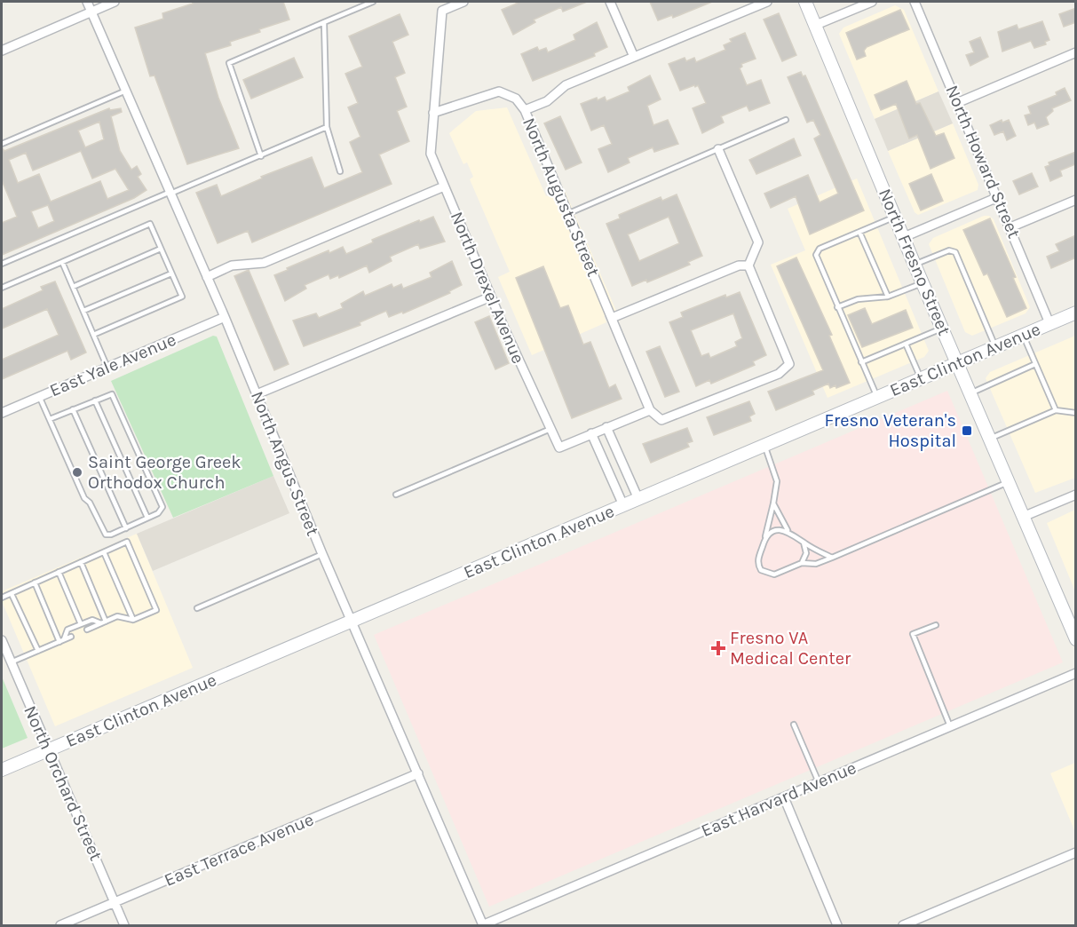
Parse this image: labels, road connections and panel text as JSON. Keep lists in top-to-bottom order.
{
  "streets": {
    "main road": ["North Fresno Street", "East Clinton Avenue"],
    "street": [
      "North Howard Street",
      "North Augusta Street",
      "North Drexel Avenue",
      "East Yale Avenue",
      "North Angus Street",
      "North Orchard Street",
      "East Harvard Avenue",
      "East Terrace Avenue"
    ]
  },
  "crossings": [
    ["North Howard Street", "East Clinton Avenue"],
    ["North Fresno Street", "East Clinton Avenue"],
    ["East Clinton Avenue", "North Angus Street"],
    ["East Clinton Avenue", "North Orchard Street"],
    ["East Yale Avenue", "North Angus Street"],
    ["North Angus Street", "East Harvard Avenue"],
    ["North Angus Street", "East Terrace Avenue"],
    ["North Orchard Street", "East Terrace Avenue"]
  ],
  "places": {
    "transit": ["Fresno Veteran's Hospital"],
    "other": ["Saint George Greek Orthodox Church"],
    "health": ["Fresno VA Medical Center"]
  }
}
